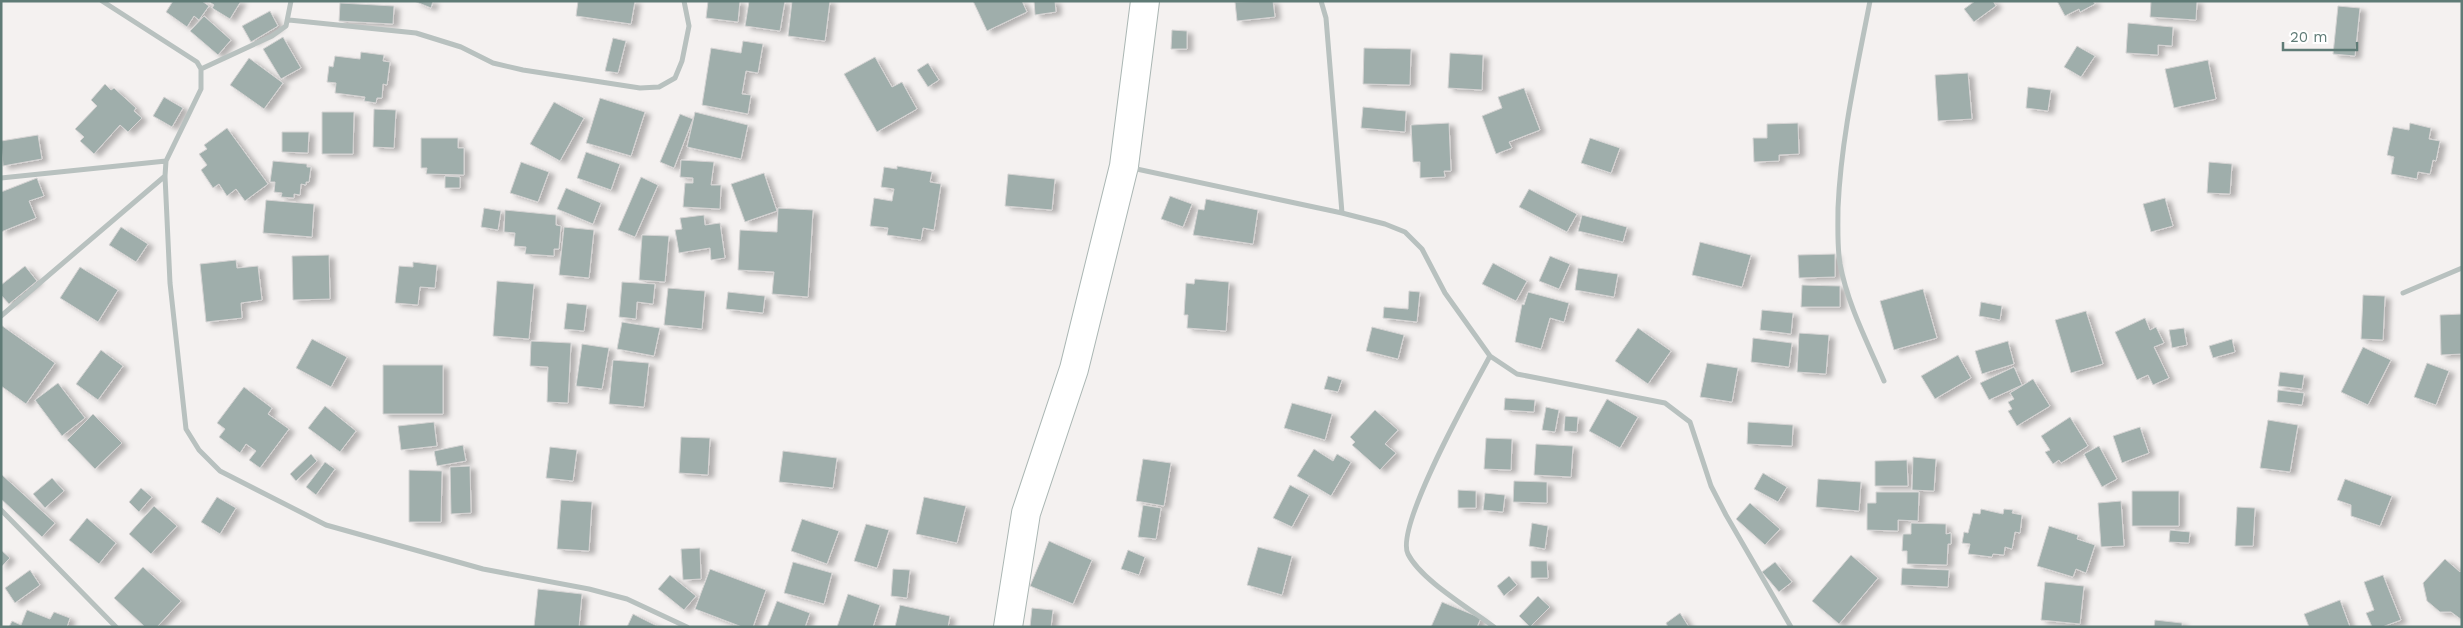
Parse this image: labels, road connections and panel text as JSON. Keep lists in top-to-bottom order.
{
  "scale_bar": "20 m"
}
